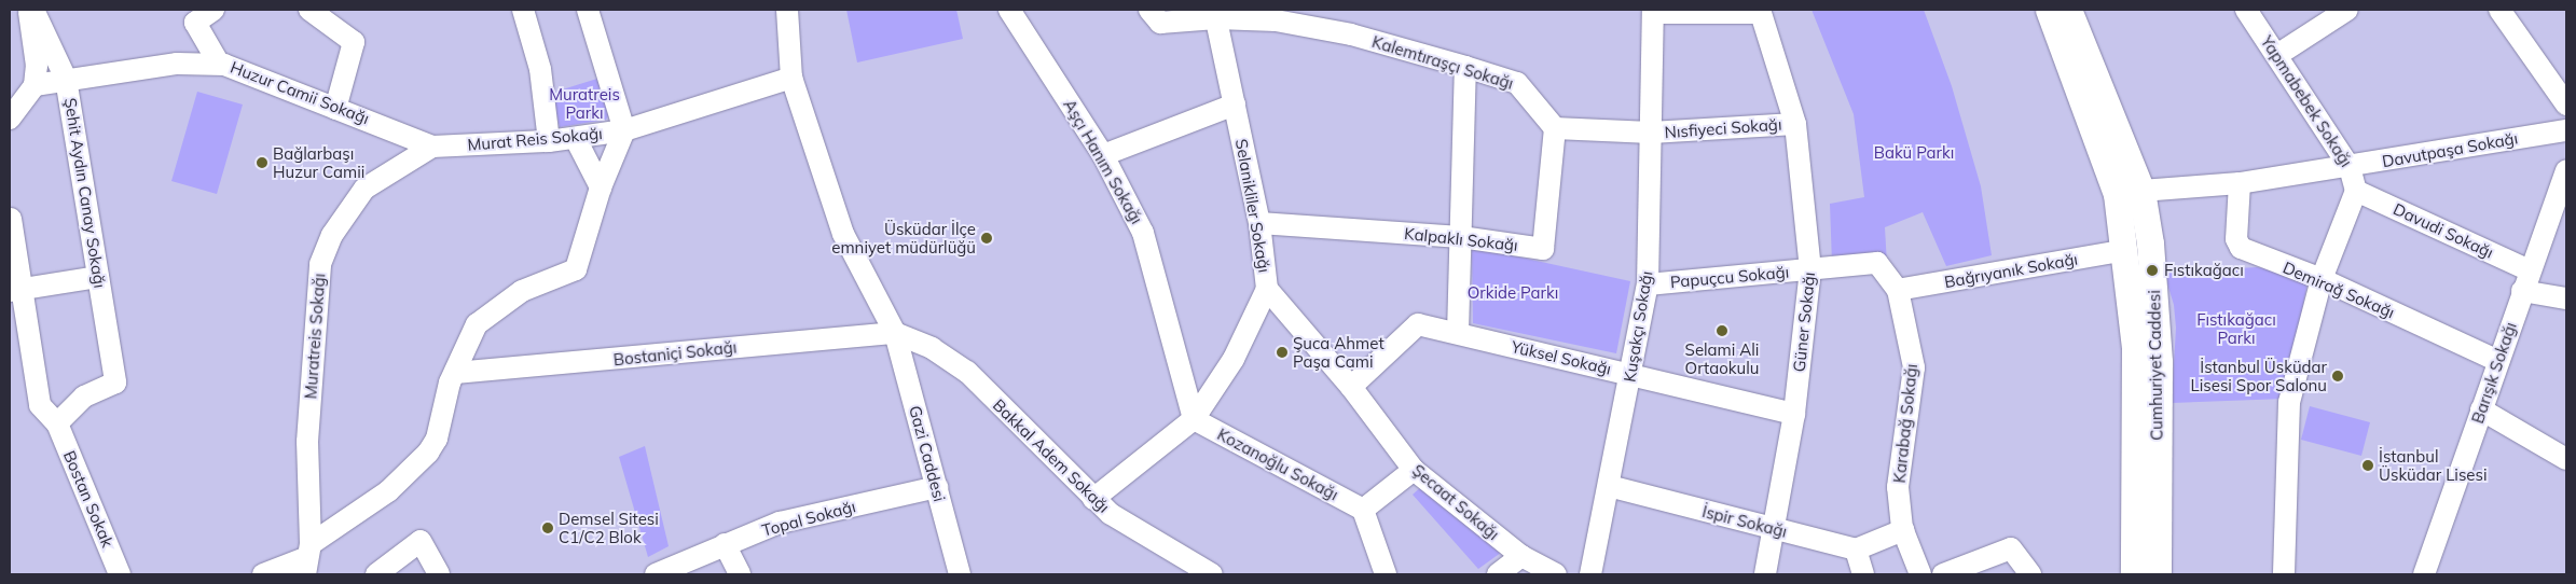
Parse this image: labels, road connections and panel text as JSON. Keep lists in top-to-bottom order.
{
  "streets": {
    "main road": ["Cumhuriyet Caddesi"],
    "street": [
      "Kalemtıraşçı Sokağı",
      "Huzur Camii Sokağı",
      "Yapmabebek Sokağı",
      "Nısfiyeci Sokağı",
      "Murat Reis Sokağı",
      "Davutpaşa Sokağı",
      "Aşçı Hanım Sokağı",
      "Şehit Aydın Canay Sokağı",
      "Selanikliler Sokağı",
      "Davudi Sokağı",
      "Kalpaklı Sokağı",
      "Bağrıyanık Sokağı",
      "Papuçcu Sokağı",
      "Demirağ Sokağı",
      "Güner Sokağı",
      "Kuşakçı Sokağı",
      "Muratreis Sokağı",
      "Bostaniçi Sokağı",
      "Yüksel Sokağı",
      "Barışık Sokağı",
      "Karabağ Sokağı",
      "Gazi Caddesi",
      "Bakkal Adem Sokağı",
      "Kozanoğlu Sokağı",
      "Bostan Sokak",
      "Şecaat Sokağı",
      "Topal Sokağı",
      "İspir Sokağı"
    ]
  },
  "crossings": [
    ["Kalemtıraşçı Sokağı", "Selanikliler Sokağı"],
    ["Kalemtıraşçı Sokağı", "Kalpaklı Sokağı"],
    ["Huzur Camii Sokağı", "Murat Reis Sokağı"],
    ["Huzur Camii Sokağı", "Şehit Aydın Canay Sokağı"],
    ["Huzur Camii Sokağı", "Muratreis Sokağı"],
    ["Yapmabebek Sokağı", "Davutpaşa Sokağı"],
    ["Yapmabebek Sokağı", "Davudi Sokağı"],
    ["Nısfiyeci Sokağı", "Güner Sokağı"],
    ["Nısfiyeci Sokağı", "Kuşakçı Sokağı"],
    ["Murat Reis Sokağı", "Muratreis Sokağı"],
    ["Murat Reis Sokağı", "Gazi Caddesi"],
    ["Davutpaşa Sokağı", "Demirağ Sokağı"],
    ["Davutpaşa Sokağı", "Cumhuriyet Caddesi"],
    ["Aşçı Hanım Sokağı", "Selanikliler Sokağı"],
    ["Aşçı Hanım Sokağı", "Kozanoğlu Sokağı"],
    ["Şehit Aydın Canay Sokağı", "Bostan Sokak"],
    ["Selanikliler Sokağı", "Kalpaklı Sokağı"],
    ["Selanikliler Sokağı", "Bakkal Adem Sokağı"],
    ["Selanikliler Sokağı", "Kozanoğlu Sokağı"],
    ["Selanikliler Sokağı", "Şecaat Sokağı"],
    ["Davudi Sokağı", "Barışık Sokağı"],
    ["Bağrıyanık Sokağı", "Cumhuriyet Caddesi"],
    ["Bağrıyanık Sokağı", "Karabağ Sokağı"],
    ["Papuçcu Sokağı", "Güner Sokağı"],
    ["Papuçcu Sokağı", "Kuşakçı Sokağı"],
    ["Papuçcu Sokağı", "Karabağ Sokağı"],
    ["Demirağ Sokağı", "Barışık Sokağı"],
    ["Güner Sokağı", "Yüksel Sokağı"],
    ["Güner Sokağı", "Karabağ Sokağı"],
    ["Güner Sokağı", "İspir Sokağı"],
    ["Kuşakçı Sokağı", "Yüksel Sokağı"],
    ["Kuşakçı Sokağı", "İspir Sokağı"],
    ["Bostaniçi Sokağı", "Gazi Caddesi"],
    ["Bostaniçi Sokağı", "Bakkal Adem Sokağı"],
    ["Yüksel Sokağı", "Şecaat Sokağı"],
    ["Gazi Caddesi", "Bakkal Adem Sokağı"],
    ["Gazi Caddesi", "Topal Sokağı"]
  ],
  "parks": [
    "Muratreis Parkı",
    "Bakü Parkı",
    "Orkide Parkı",
    "Fıstıkağacı Parkı"
  ],
  "places": [
    "Bağlarbaşı Huzur Camii",
    "Üsküdar İlçe emniyet müdürlüğü",
    "Fıstıkağacı",
    "Selami Ali Ortaokulu",
    "Şuca Ahmet Paşa Cami",
    "İstanbul Üsküdar Lisesi Spor Salonu",
    "İstanbul Üsküdar Lisesi",
    "Demsel Sitesi C1/C2 Blok"
  ]
}
